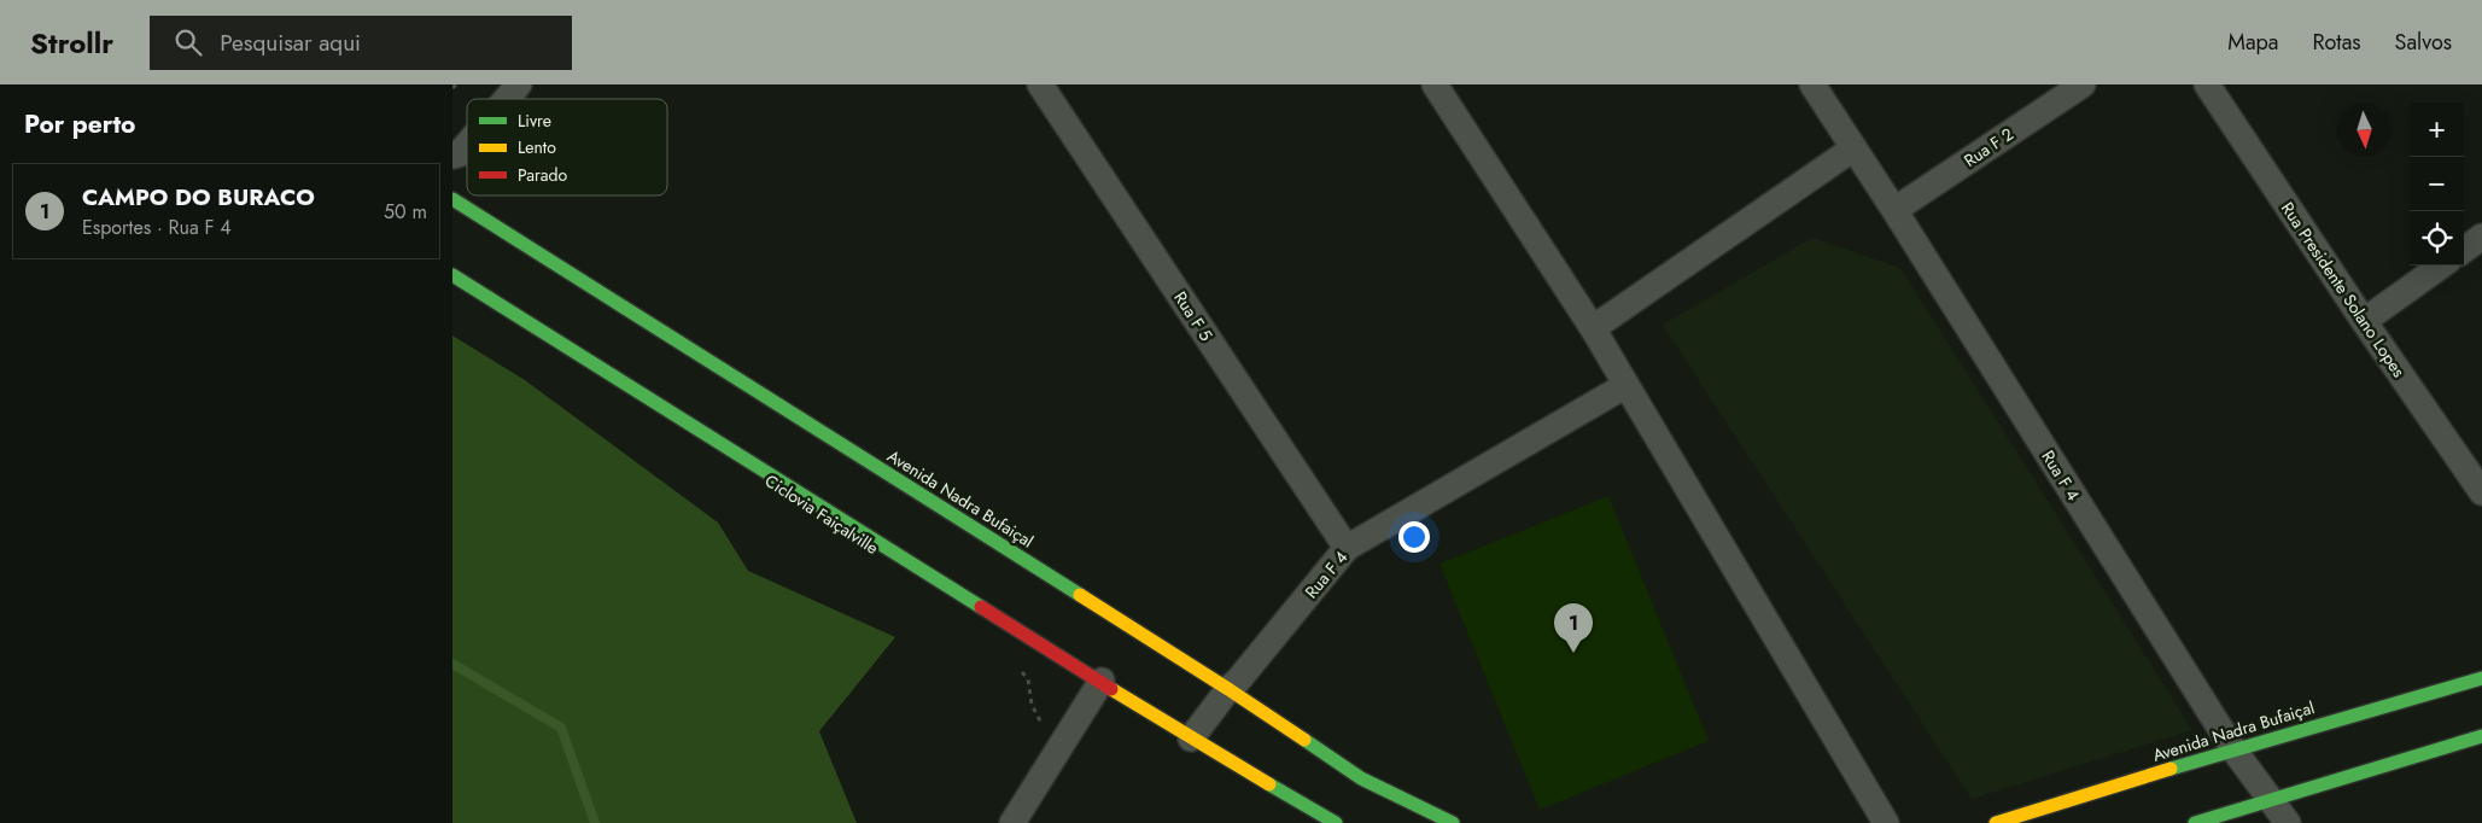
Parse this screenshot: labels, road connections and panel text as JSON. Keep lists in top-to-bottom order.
{
  "streets": {
    "main road": ["Avenida Nadra Bufaiçal"],
    "street": [
      "Rua F 2",
      "Rua Presidente Solano Lopes",
      "Rua F 5",
      "Rua F 4"
    ]
  },
  "crossings": [
    ["Rua F 2", "Rua F 4"],
    ["Rua F 5", "Rua F 4"],
    ["Rua F 4", "Avenida Nadra Bufaiçal"]
  ],
  "legend": ["Livre", "Lento", "Parado"],
  "north": "bottom",
  "page": {
    "header": "Strollr",
    "search": "Pesquisar aqui",
    "nav": ["Mapa", "Rotas", "Salvos"],
    "heading": "Por perto",
    "map_buttons": ["+", "−"],
    "list": [
      {
        "mark": "1",
        "name": "CAMPO DO BURACO",
        "note": "Esportes · Rua F 4",
        "value": "50 m"
      }
    ],
    "pins": "1"
  }
}
